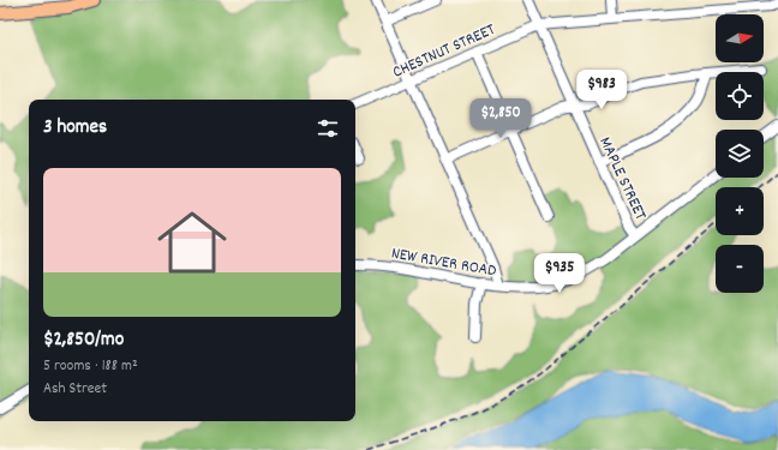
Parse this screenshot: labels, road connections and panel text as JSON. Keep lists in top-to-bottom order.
{
  "streets": {
    "street": ["CHESTNUT STREET", "MAPLE STREET", "NEW RIVER ROAD"]
  },
  "crossings": [
    ["CHESTNUT STREET", "MAPLE STREET"],
    ["MAPLE STREET", "NEW RIVER ROAD"]
  ],
  "north": "right",
  "page": {
    "map_buttons": ["+", "−"],
    "price": ["$983", "$2,850", "$935"],
    "heading": "3 homes",
    "list": [
      {
        "name": "$2,850/mo",
        "note": "5 rooms · 188 m² · Ash Street"
      }
    ]
  }
}
